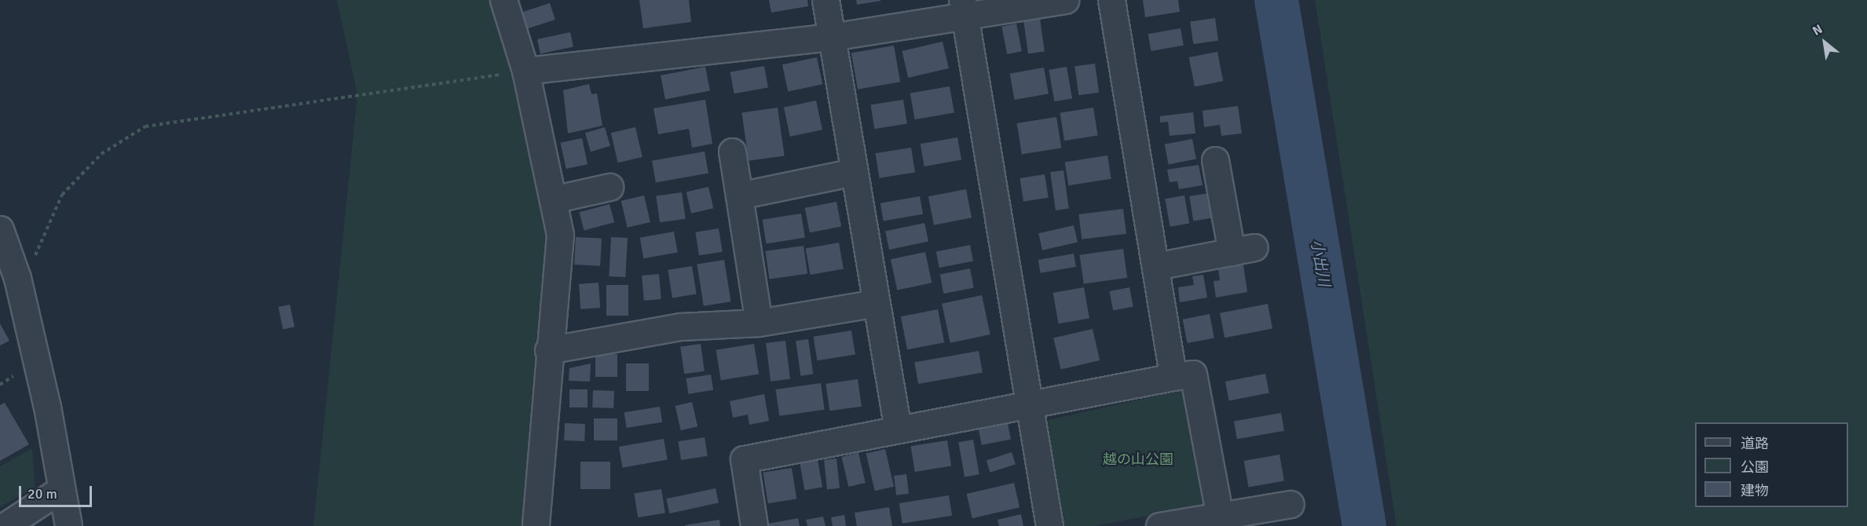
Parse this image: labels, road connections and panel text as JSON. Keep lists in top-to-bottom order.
{
  "water": ["小出川"],
  "parks": ["越の山公園"],
  "legend": ["道路", "公園", "建物"],
  "scale_bar": "20 m",
  "north": "top left"
}
